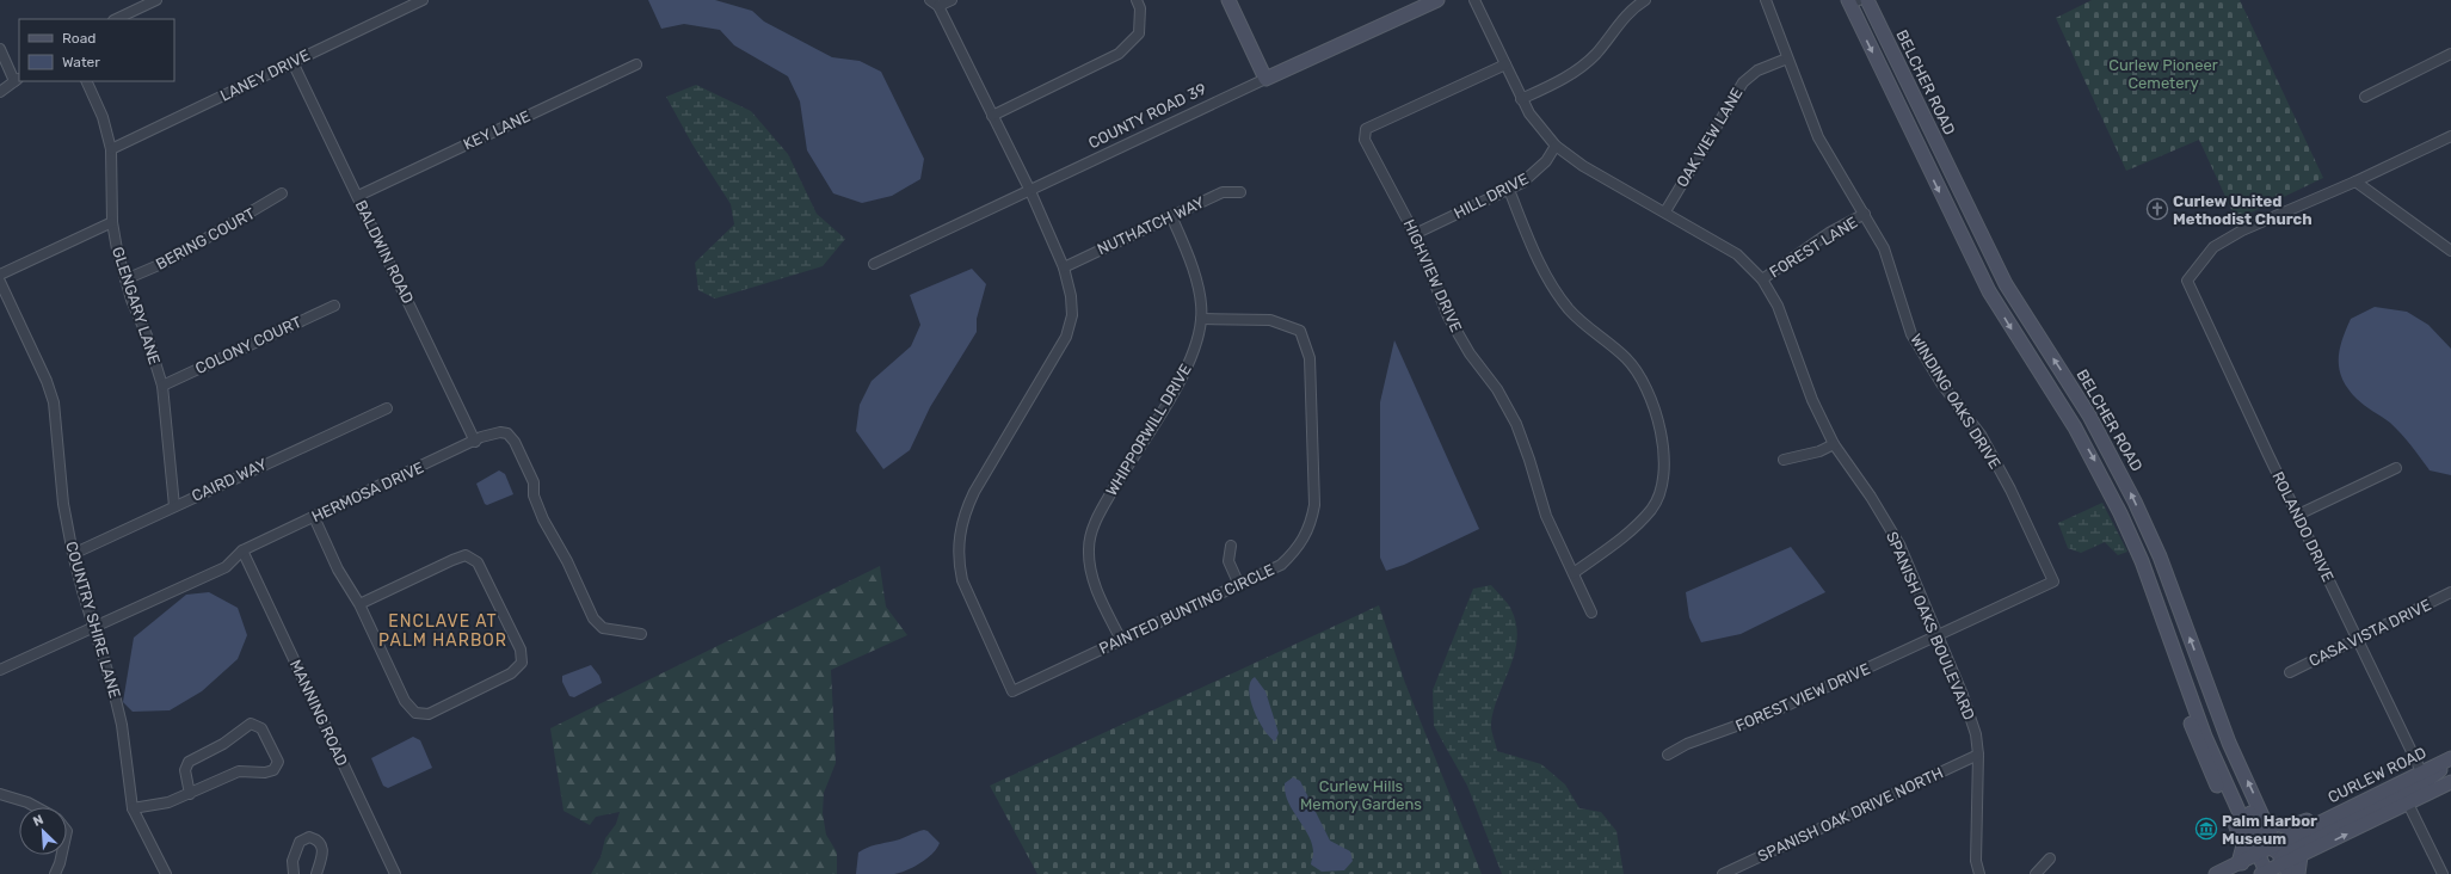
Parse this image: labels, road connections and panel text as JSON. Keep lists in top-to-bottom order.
{
  "streets": {
    "main road": ["BELCHER ROAD", "COUNTY ROAD 39", "CURLEW ROAD"],
    "street": [
      "LANEY DRIVE",
      "KEY LANE",
      "OAK VIEW LANE",
      "HILL DRIVE",
      "NUTHATCH WAY",
      "BERING COURT",
      "FOREST LANE",
      "BALDWIN ROAD",
      "HIGHVIEW DRIVE",
      "GLENGARY LANE",
      "COLONY COURT",
      "WINDING OAKS DRIVE",
      "WHIPPORWILL DRIVE",
      "CAIRD WAY",
      "HERMOSA DRIVE",
      "ROLANDO DRIVE",
      "PAINTED BUNTING CIRCLE",
      "COUNTRY SHIRE LANE",
      "SPANISH OAKS BOULEVARD",
      "CASA VISTA DRIVE",
      "FOREST VIEW DRIVE",
      "MANNING ROAD",
      "SPANISH OAK DRIVE NORTH"
    ]
  },
  "crossings": [
    ["LANEY DRIVE", "BALDWIN ROAD"],
    ["LANEY DRIVE", "GLENGARY LANE"],
    ["BELCHER ROAD", "CURLEW ROAD"],
    ["KEY LANE", "BALDWIN ROAD"],
    ["OAK VIEW LANE", "WINDING OAKS DRIVE"],
    ["OAK VIEW LANE", "SPANISH OAKS BOULEVARD"],
    ["HILL DRIVE", "HIGHVIEW DRIVE"],
    ["HILL DRIVE", "SPANISH OAKS BOULEVARD"],
    ["NUTHATCH WAY", "WHIPPORWILL DRIVE"],
    ["NUTHATCH WAY", "PAINTED BUNTING CIRCLE"],
    ["BERING COURT", "GLENGARY LANE"],
    ["FOREST LANE", "WINDING OAKS DRIVE"],
    ["FOREST LANE", "SPANISH OAKS BOULEVARD"],
    ["BALDWIN ROAD", "HERMOSA DRIVE"],
    ["HIGHVIEW DRIVE", "SPANISH OAKS BOULEVARD"],
    ["GLENGARY LANE", "COLONY COURT"],
    ["GLENGARY LANE", "CAIRD WAY"],
    ["WINDING OAKS DRIVE", "SPANISH OAKS BOULEVARD"],
    ["WINDING OAKS DRIVE", "FOREST VIEW DRIVE"],
    ["WHIPPORWILL DRIVE", "PAINTED BUNTING CIRCLE"],
    ["CAIRD WAY", "COUNTRY SHIRE LANE"],
    ["HERMOSA DRIVE", "COUNTRY SHIRE LANE"],
    ["HERMOSA DRIVE", "MANNING ROAD"],
    ["ROLANDO DRIVE", "CASA VISTA DRIVE"],
    ["ROLANDO DRIVE", "CURLEW ROAD"],
    ["SPANISH OAKS BOULEVARD", "FOREST VIEW DRIVE"],
    ["SPANISH OAKS BOULEVARD", "SPANISH OAK DRIVE NORTH"]
  ],
  "districts": ["ENCLAVE AT PALM HARBOR"],
  "parks": ["Curlew Pioneer Cemetery", "Curlew Hills Memory Gardens"],
  "places": {
    "church": ["Curlew United Methodist Church"],
    "museum": ["Palm Harbor Museum"]
  },
  "legend": ["Road", "Water"],
  "north": "top left"
}
